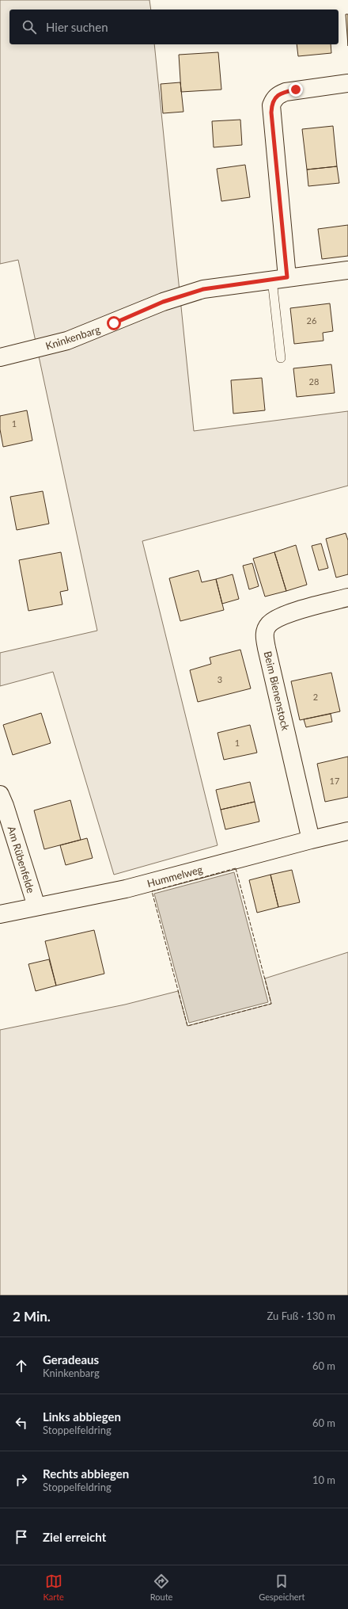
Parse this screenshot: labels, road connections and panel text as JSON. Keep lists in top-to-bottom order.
{
  "streets": {
    "street": [
      "Kninkenbarg",
      "Beim Bienenstock",
      "Am Rübenfelde",
      "Hummelweg"
    ]
  },
  "crossings": [
    ["Beim Bienenstock", "Hummelweg"],
    ["Am Rübenfelde", "Hummelweg"]
  ],
  "house_numbers": [
    "26",
    "28",
    "1",
    "3",
    "2",
    "1",
    "17"
  ],
  "page": {
    "search": "Hier suchen",
    "heading": ["2 Min.", "Zu Fuß · 130 m"],
    "list": [
      ["Geradeaus", "Kninkenbarg", "60 m"],
      ["Links abbiegen", "Stoppelfeldring", "60 m"],
      ["Rechts abbiegen", "Stoppelfeldring", "10 m"],
      "Ziel erreicht"
    ],
    "nav": ["Karte", "Route", "Gespeichert"]
  }
}
